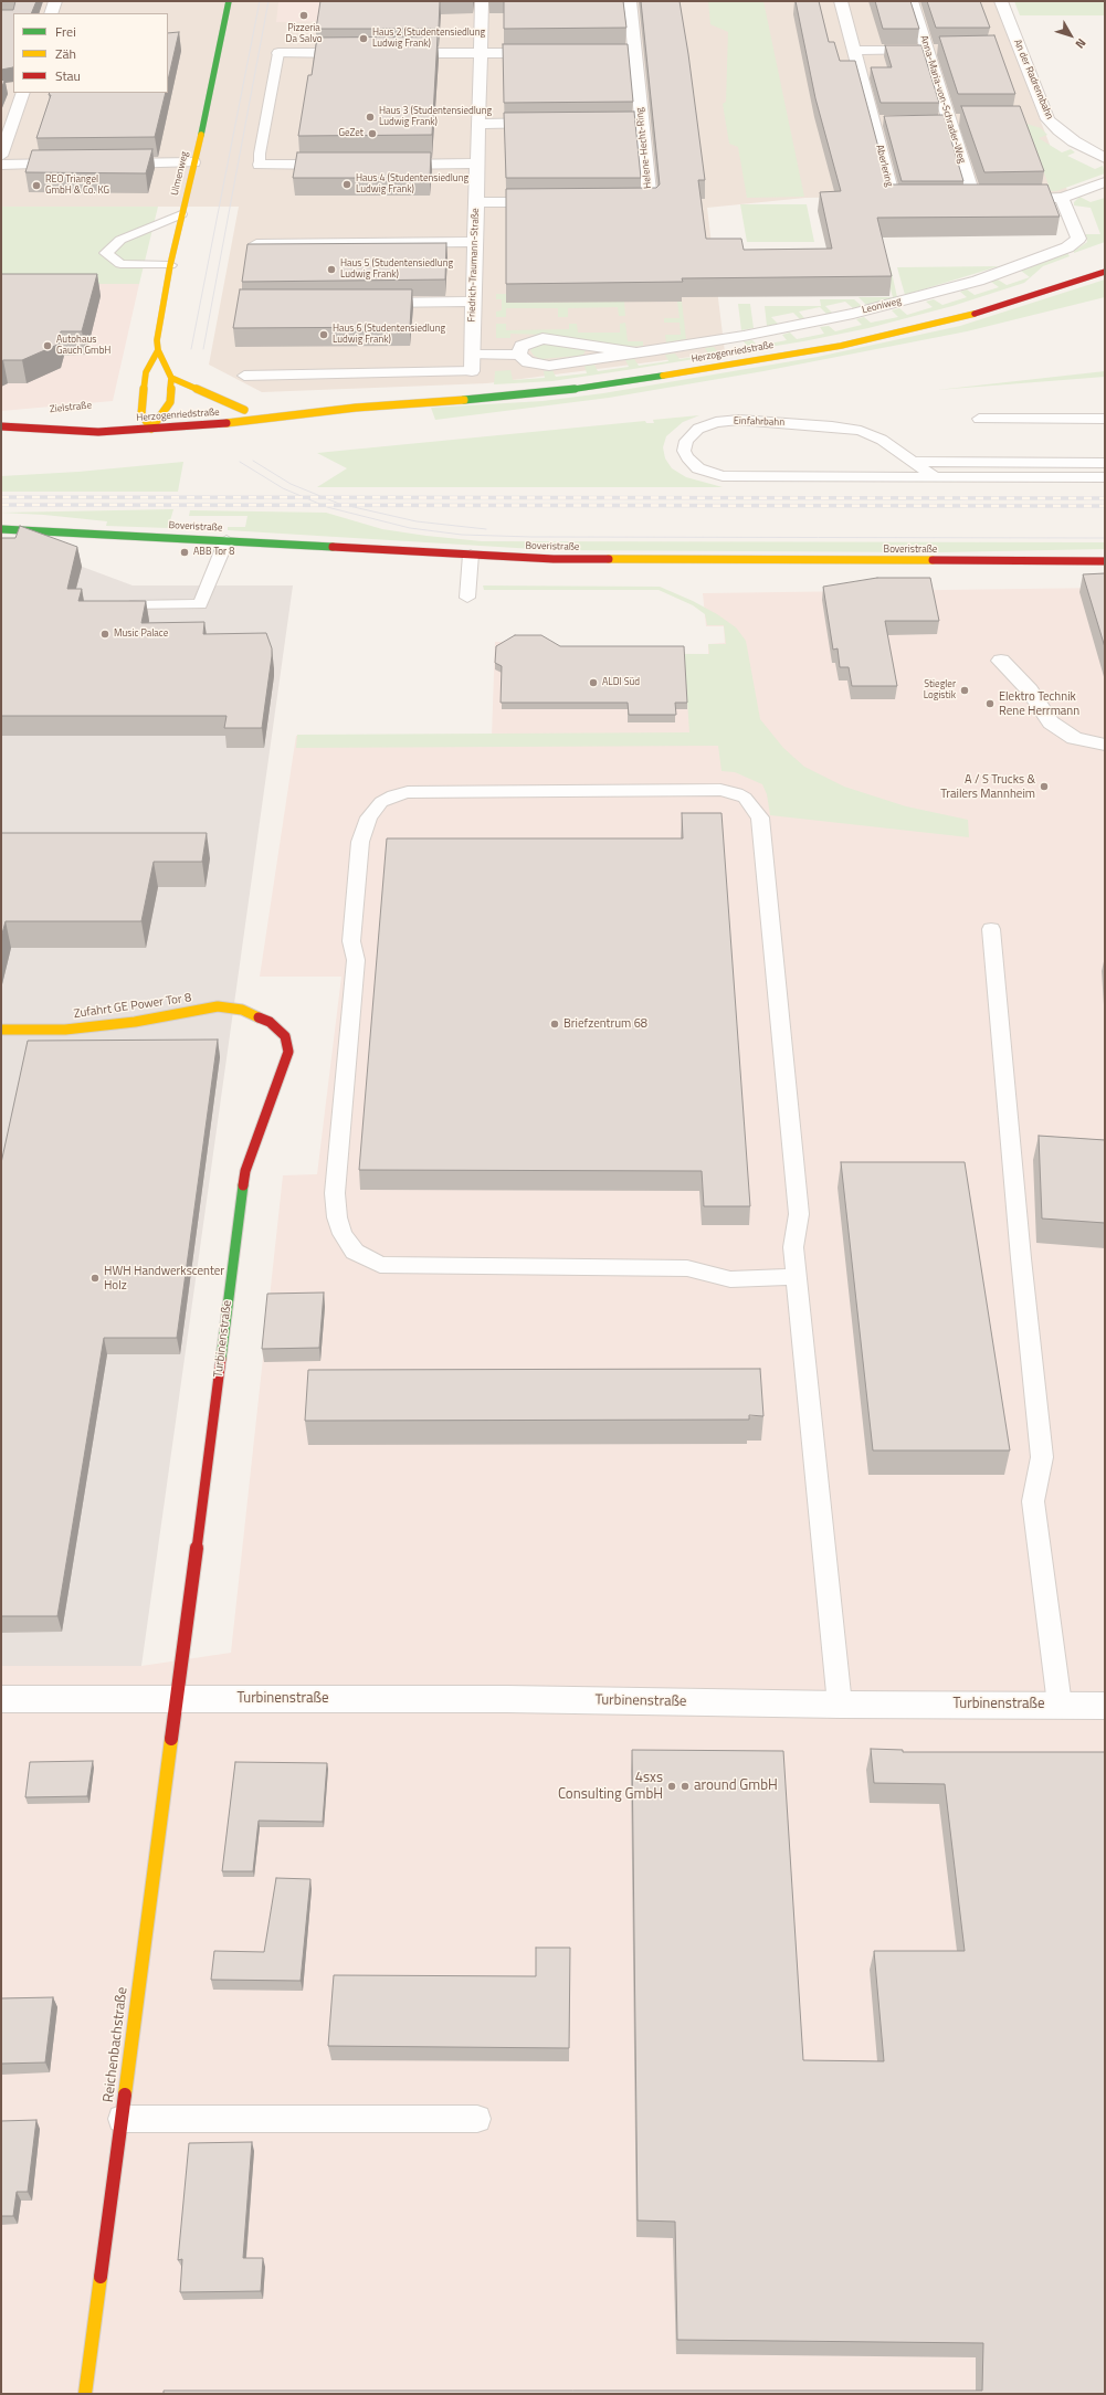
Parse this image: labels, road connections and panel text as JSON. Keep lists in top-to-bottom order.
{
  "streets": {
    "street": [
      "An der Radrennbahn",
      "Anna-Maria-von-Schrader-Weg",
      "Helene-Hecht-Ring",
      "Aberlering",
      "Ulmenweg",
      "Friedrich-Traumann-Straße",
      "Leoniweg",
      "Herzogenriedstraße",
      "Zielstraße",
      "Boveristraße",
      "Zufahrt GE Power Tor 8",
      "Turbinenstraße",
      "Reichenbachstraße"
    ],
    "lane": ["Einfahrbahn"]
  },
  "crossings": [
    ["Ulmenweg", "Herzogenriedstraße"],
    ["Herzogenriedstraße", "Zielstraße"],
    ["Zufahrt GE Power Tor 8", "Turbinenstraße"],
    ["Turbinenstraße", "Reichenbachstraße"]
  ],
  "places": [
    "Pizzeria Da Salvo",
    "Haus 2 (Studentensiedlung Ludwig Frank)",
    "Haus 3 (Studentensiedlung Ludwig Frank)",
    "GeZet",
    "Haus 4 (Studentensiedlung Ludwig Frank)",
    "REO Triangel GmbH & Co. KG",
    "Haus 5 (Studentensiedlung Ludwig Frank)",
    "Haus 6 (Studentensiedlung Ludwig Frank)",
    "Autohaus Gauch GmbH",
    "ABB Tor 8",
    "Music Palace",
    "ALDI Süd",
    "Stiegler Logistik",
    "Elektro Technik Rene Herrmann",
    "A / S Trucks & Trailers Mannheim",
    "Briefzentrum 68",
    "HWH Handwerkscenter Holz",
    "4sxs Consulting GmbH",
    "around GmbH"
  ],
  "legend": ["Frei", "Zäh", "Stau"],
  "north": "bottom right"
}
